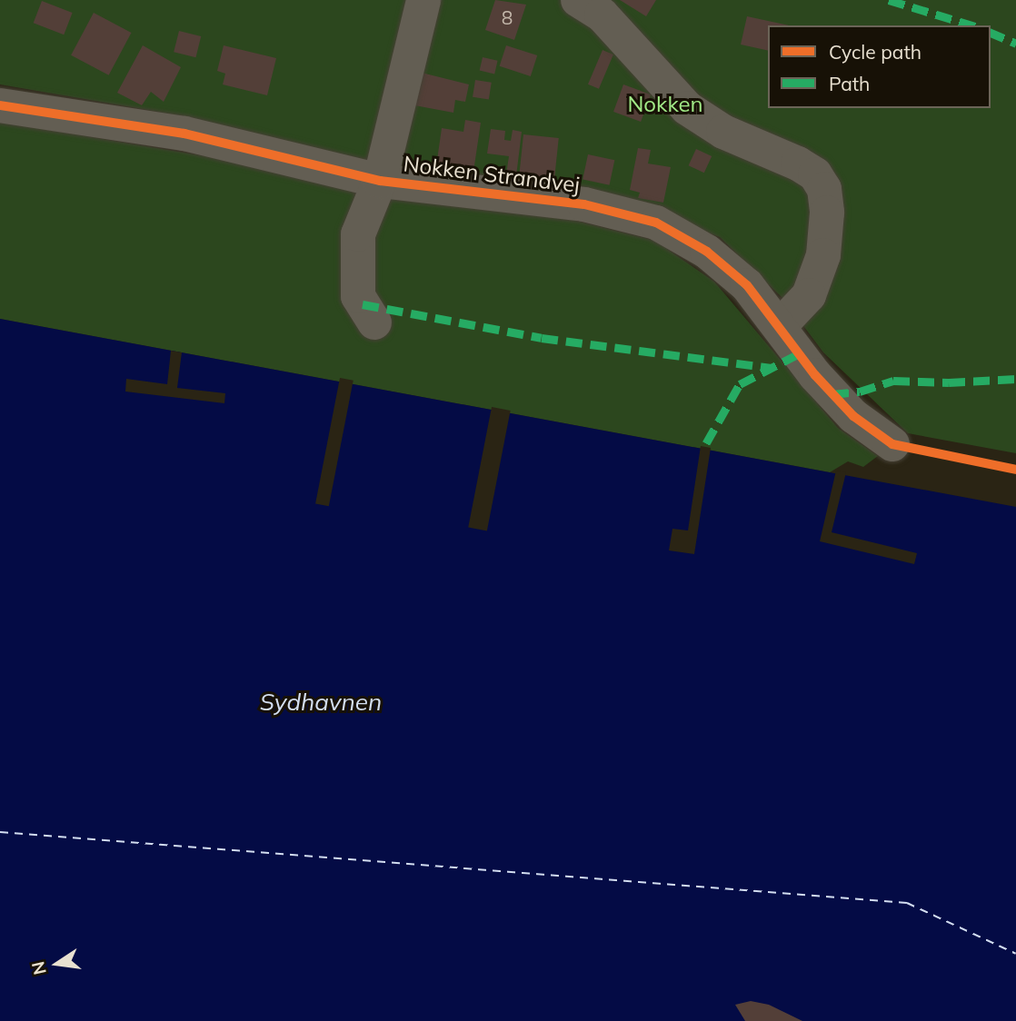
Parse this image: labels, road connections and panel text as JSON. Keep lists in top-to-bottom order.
{
  "streets": {
    "street": ["Nokken Strandvej"]
  },
  "water": ["Sydhavnen"],
  "parks": ["Nokken"],
  "house_numbers": ["8"],
  "legend": ["Cycle path", "Path"],
  "north": "left"
}
